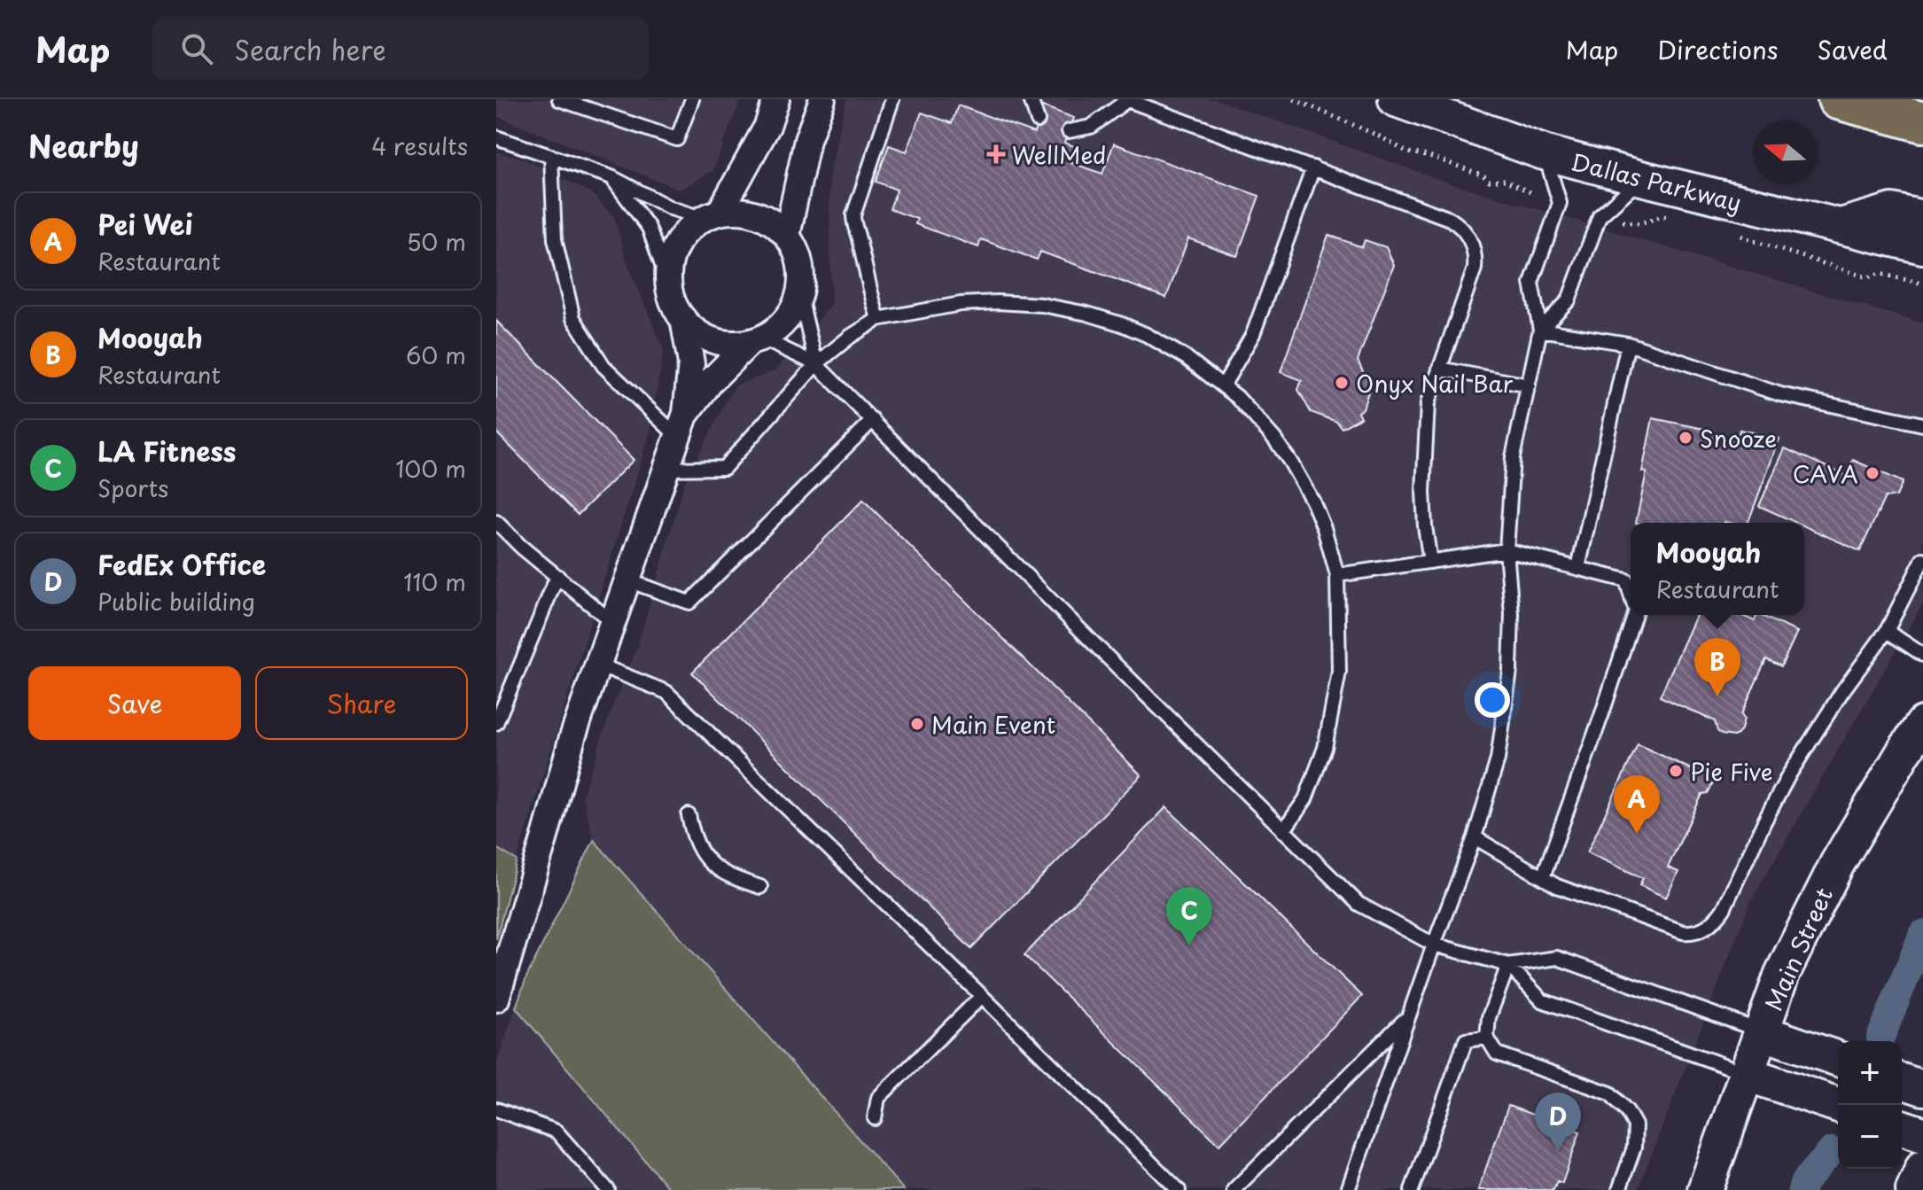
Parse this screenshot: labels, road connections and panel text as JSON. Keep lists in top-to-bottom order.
{
  "streets": {
    "main road": ["Dallas Parkway", "Main Street"]
  },
  "places": {
    "health": ["WellMed"],
    "other": [
      "Onyx Nail Bar",
      "Snooze",
      "CAVA",
      "Main Event",
      "Pie Five"
    ]
  },
  "north": "left",
  "page": {
    "header": "Map",
    "search": "Search here",
    "nav": ["Map", "Directions", "Saved"],
    "heading": ["Nearby", "4 results"],
    "list": [
      {
        "mark": "A",
        "name": "Pei Wei",
        "note": "Restaurant",
        "value": "50 m"
      },
      {
        "mark": "B",
        "name": "Mooyah",
        "note": "Restaurant",
        "value": "60 m"
      },
      {
        "mark": "C",
        "name": "LA Fitness",
        "note": "Sports",
        "value": "100 m"
      },
      {
        "mark": "D",
        "name": "FedEx Office",
        "note": "Public building",
        "value": "110 m"
      }
    ],
    "popup": ["Mooyah", "Restaurant"],
    "pins": [
      "B",
      "A",
      "C",
      "D"
    ],
    "buttons": ["Save", "Share"],
    "map_buttons": ["+", "−"]
  }
}
